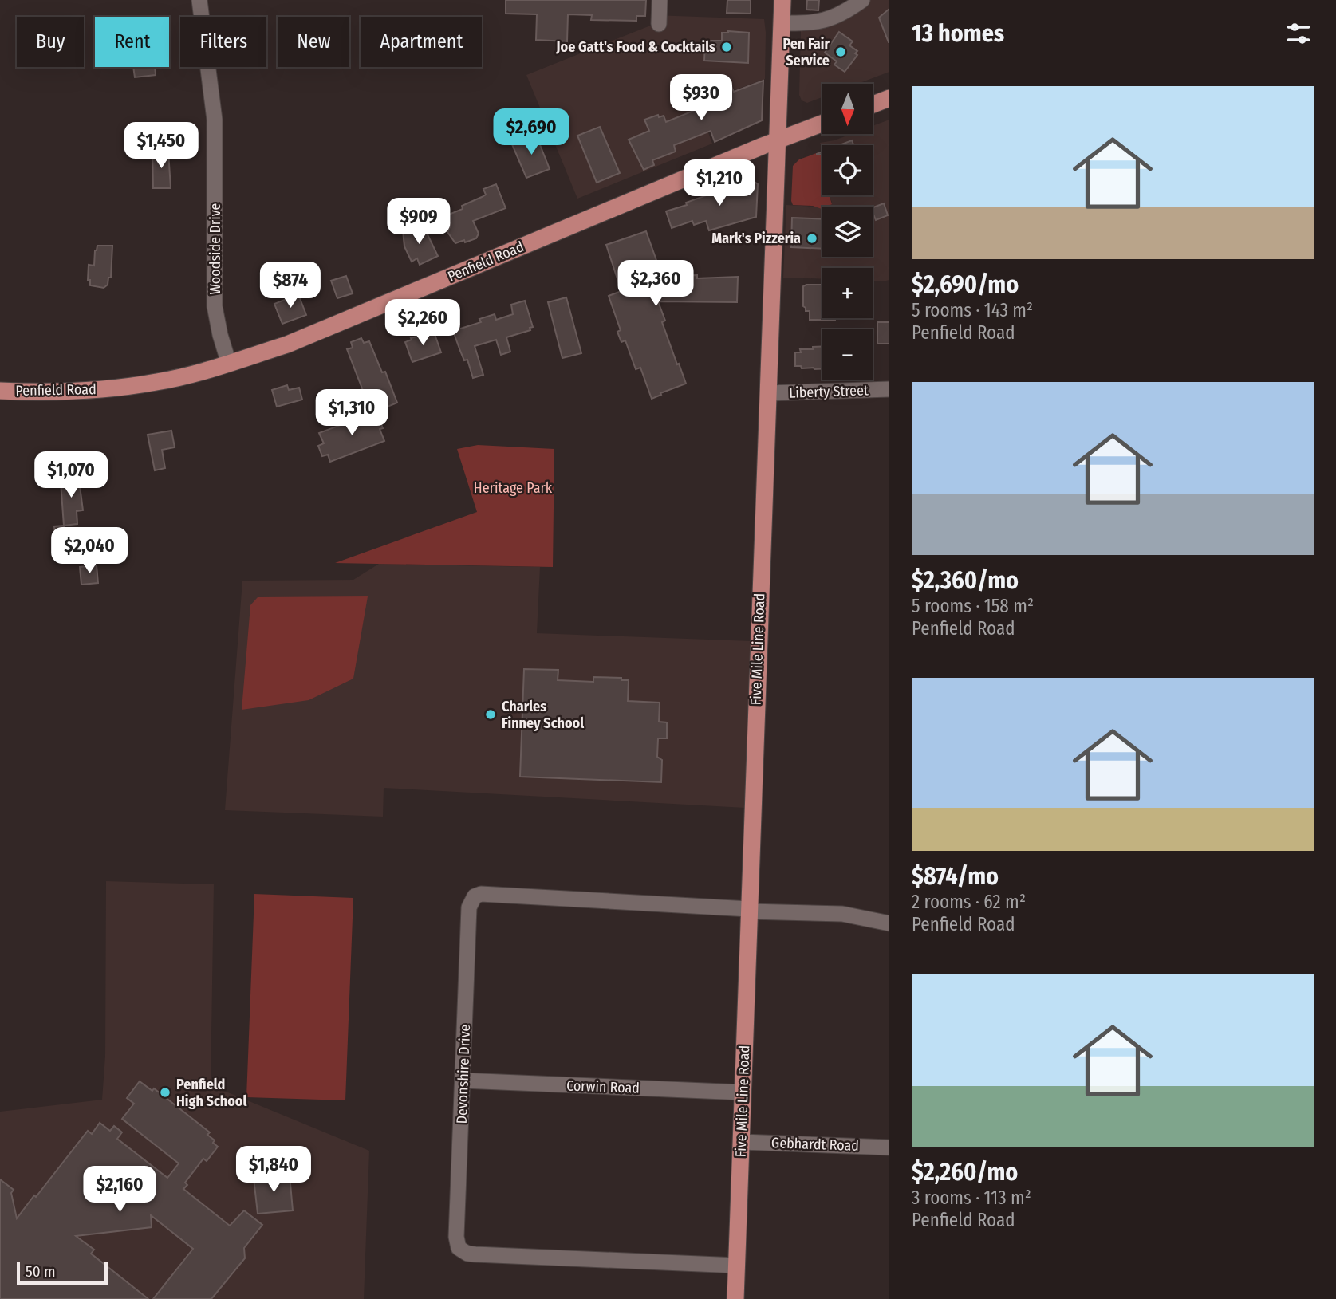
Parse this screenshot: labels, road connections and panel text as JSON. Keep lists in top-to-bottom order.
{
  "streets": {
    "main road": ["Penfield Road", "Five Mile Line Road"],
    "street": [
      "Woodside Drive",
      "Liberty Street",
      "Devonshire Drive",
      "Corwin Road",
      "Gebhardt Road"
    ]
  },
  "crossings": [
    ["Woodside Drive", "Penfield Road"],
    ["Penfield Road", "Five Mile Line Road"],
    ["Liberty Street", "Five Mile Line Road"],
    ["Five Mile Line Road", "Devonshire Drive"],
    ["Five Mile Line Road", "Corwin Road"],
    ["Five Mile Line Road", "Gebhardt Road"],
    ["Devonshire Drive", "Corwin Road"]
  ],
  "parks": ["Heritage Park"],
  "places": [
    "Joe Gatt's Food & Cocktails",
    "Pen Fair Service",
    "Mark's Pizzeria",
    "Charles Finney School",
    "Penfield High School"
  ],
  "scale_bar": "50 m",
  "north": "bottom",
  "page": {
    "heading": "13 homes",
    "chip": [
      "Buy",
      "Rent",
      "Filters",
      "New",
      "Apartment"
    ],
    "list": [
      {
        "name": "$2,690/mo",
        "note": "5 rooms · 143 m² · Penfield Road"
      },
      {
        "name": "$2,360/mo",
        "note": "5 rooms · 158 m² · Penfield Road"
      },
      {
        "name": "$874/mo",
        "note": "2 rooms · 62 m² · Penfield Road"
      },
      {
        "name": "$2,260/mo",
        "note": "3 rooms · 113 m² · Penfield Road"
      }
    ],
    "price": [
      "$930",
      "$2,690",
      "$1,450",
      "$1,210",
      "$909",
      "$2,360",
      "$874",
      "$2,260",
      "$1,310",
      "$1,070",
      "$2,040",
      "$1,840",
      "$2,160"
    ],
    "map_buttons": ["+", "−"],
    "scale": "50 m"
  }
}
